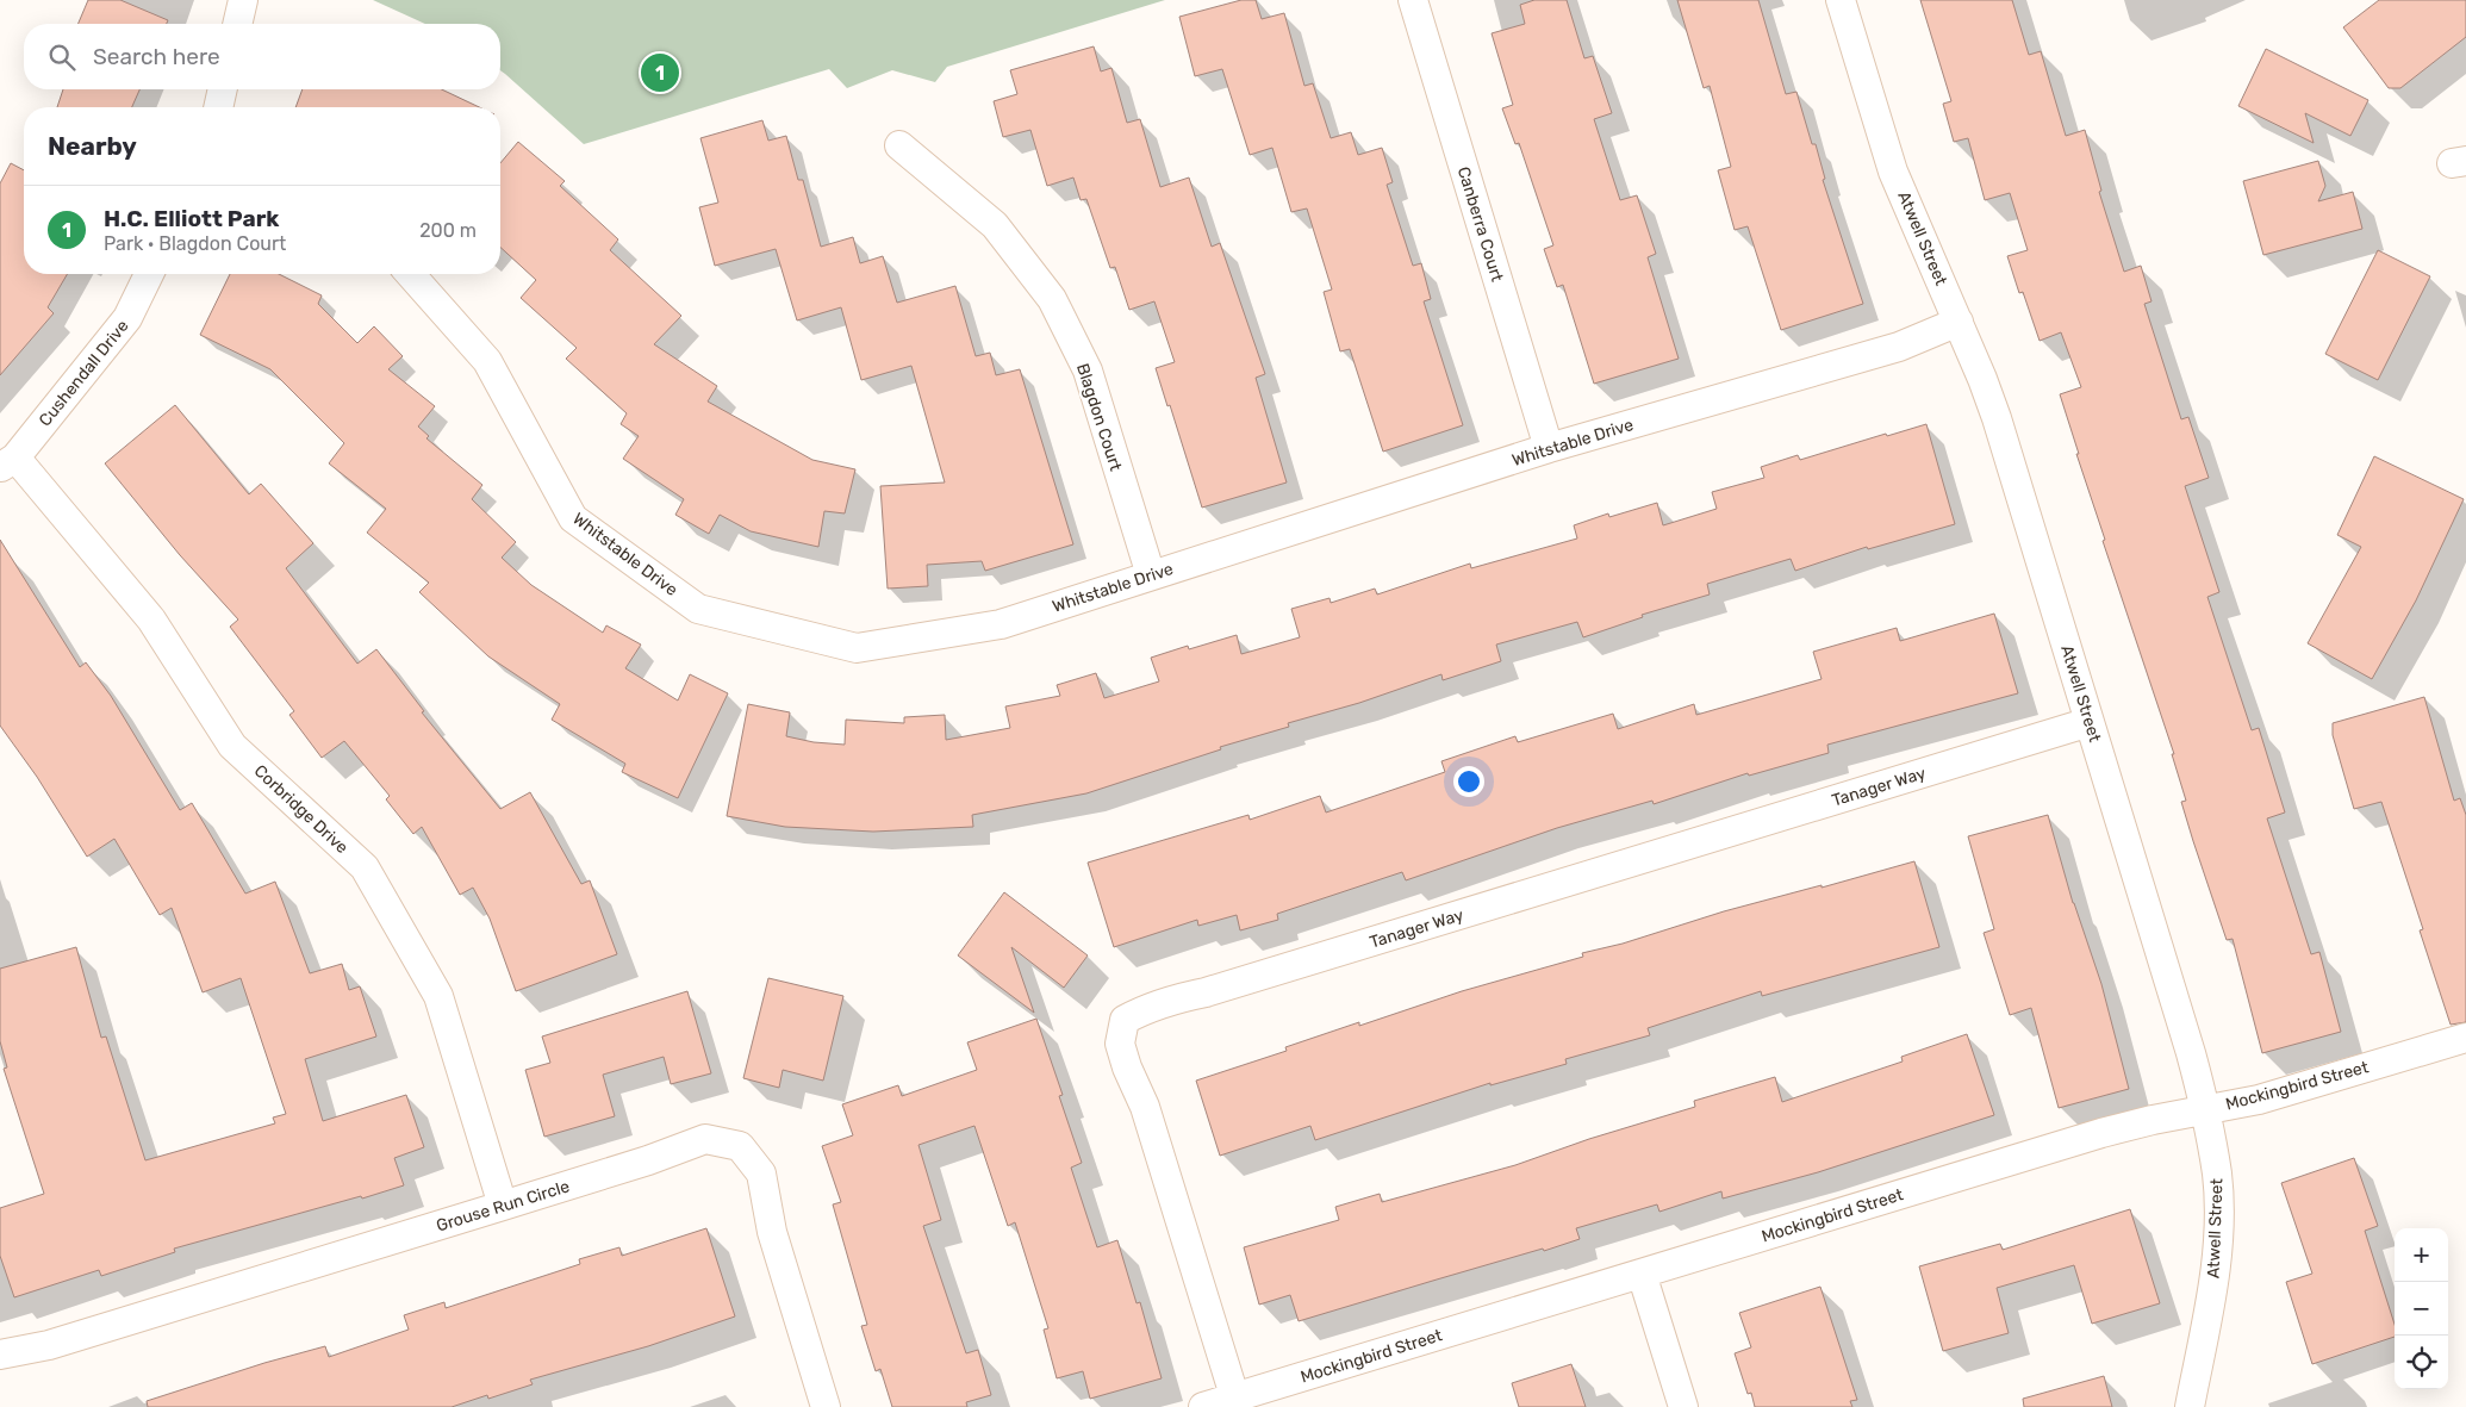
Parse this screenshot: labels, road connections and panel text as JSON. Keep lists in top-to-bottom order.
{
  "streets": {
    "street": [
      "Canberra Court",
      "Atwell Street",
      "Cushendall Drive",
      "Blagdon Court",
      "Whitstable Drive",
      "Tanager Way",
      "Corbridge Drive",
      "Mockingbird Street",
      "Grouse Run Circle"
    ]
  },
  "crossings": [
    ["Canberra Court", "Whitstable Drive"],
    ["Atwell Street", "Whitstable Drive"],
    ["Atwell Street", "Tanager Way"],
    ["Atwell Street", "Mockingbird Street"],
    ["Cushendall Drive", "Corbridge Drive"],
    ["Blagdon Court", "Whitstable Drive"],
    ["Tanager Way", "Mockingbird Street"],
    ["Corbridge Drive", "Grouse Run Circle"]
  ],
  "page": {
    "search": "Search here",
    "pins": "1",
    "heading": "Nearby",
    "list": [
      {
        "mark": "1",
        "name": "H.C. Elliott Park",
        "note": "Park · Blagdon Court",
        "value": "200 m"
      }
    ],
    "map_buttons": ["+", "−"]
  }
}
